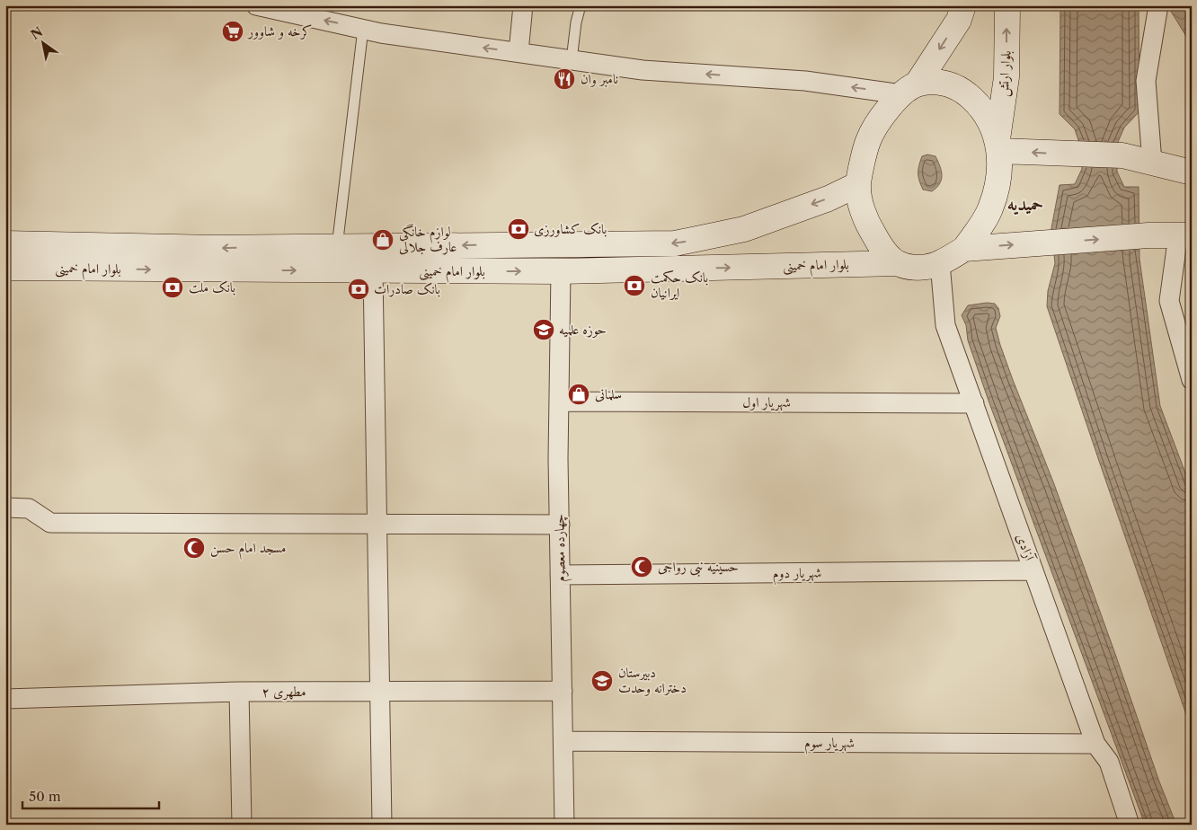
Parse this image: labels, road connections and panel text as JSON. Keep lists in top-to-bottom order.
{
  "streets": {
    "main road": ["بلوار ارتش", "بلوار امام خمینی"],
    "street": [
      "شهریار اول",
      "آزادی",
      "چهارده معصوم",
      "شهریار دوم",
      "مطهری ۲",
      "شهریار سوم"
    ]
  },
  "crossings": [
    ["بلوار امام خمینی", "آزادی"],
    ["بلوار امام خمینی", "چهارده معصوم"],
    ["شهریار اول", "آزادی"],
    ["شهریار اول", "چهارده معصوم"],
    ["آزادی", "شهریار دوم"],
    ["آزادی", "شهریار سوم"],
    ["چهارده معصوم", "شهریار دوم"],
    ["چهارده معصوم", "مطهری ۲"],
    ["چهارده معصوم", "شهریار سوم"]
  ],
  "one_way": ["بلوار ارتش"],
  "districts": ["حمیدیه"],
  "places": {
    "supermarket": ["کرخه و شاوور"],
    "restaurant": ["نامبر وان"],
    "bank": [
      "بانک کشاورزی",
      "بانک حکمت ایرانیان",
      "بانک ملت",
      "بانک صادرات"
    ],
    "shop": ["لوازم خانگی عارف جلالی", "سلمانی"],
    "school or university": ["حوزه علمیه", "دبیرستان دخترانه وحدت"],
    "mosque": ["مسجد امام حسن", "حسینیه نبی رواجی"]
  },
  "scale_bar": "50 m",
  "north": "top left"
}
